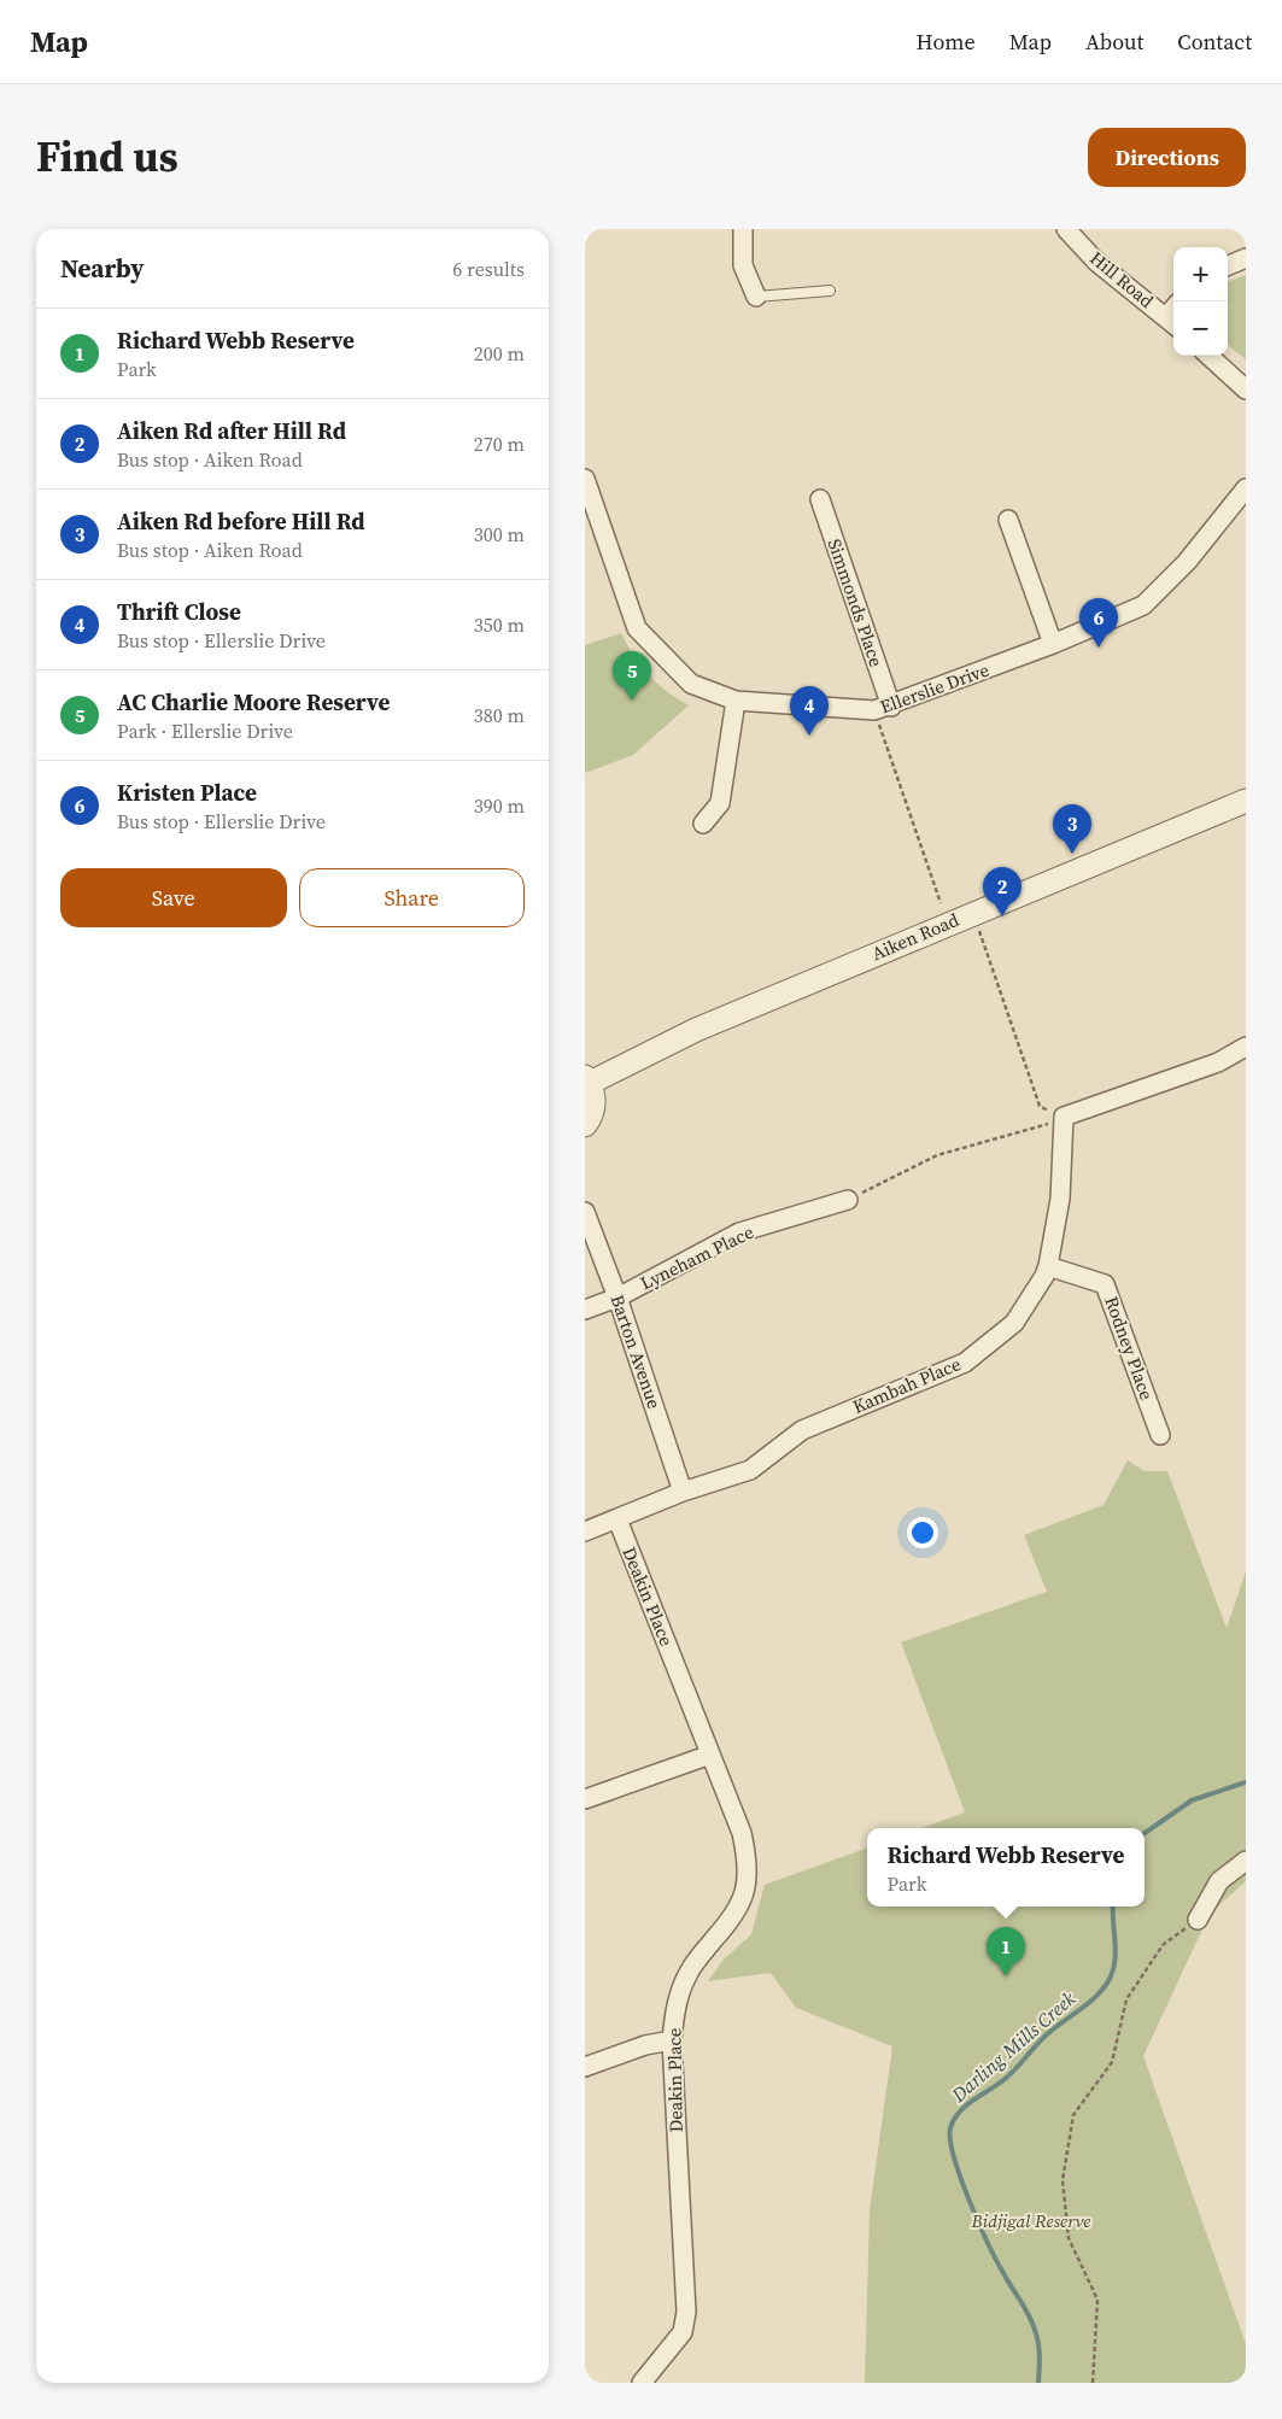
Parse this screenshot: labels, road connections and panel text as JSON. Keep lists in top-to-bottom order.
{
  "streets": {
    "street": [
      "Hill Road",
      "Simmonds Place",
      "Ellerslie Drive",
      "Aiken Road",
      "Lyneham Place",
      "Rodney Place",
      "Barton Avenue",
      "Kambah Place",
      "Deakin Place"
    ]
  },
  "crossings": [
    ["Simmonds Place", "Ellerslie Drive"],
    ["Lyneham Place", "Barton Avenue"],
    ["Rodney Place", "Kambah Place"],
    ["Barton Avenue", "Kambah Place"],
    ["Kambah Place", "Deakin Place"]
  ],
  "water": ["Darling Mills Creek"],
  "parks": ["Bidjigal Reserve"],
  "page": {
    "header": "Map",
    "nav": [
      "Home",
      "Map",
      "About",
      "Contact"
    ],
    "title": "Find us",
    "buttons": [
      "Directions",
      ["Save", "Share"]
    ],
    "heading": ["Nearby", "6 results"],
    "map_buttons": ["+", "−"],
    "list": [
      {
        "mark": "1",
        "name": "Richard Webb Reserve",
        "note": "Park",
        "value": "200 m"
      },
      {
        "mark": "2",
        "name": "Aiken Rd after Hill Rd",
        "note": "Bus stop · Aiken Road",
        "value": "270 m"
      },
      {
        "mark": "3",
        "name": "Aiken Rd before Hill Rd",
        "note": "Bus stop · Aiken Road",
        "value": "300 m"
      },
      {
        "mark": "4",
        "name": "Thrift Close",
        "note": "Bus stop · Ellerslie Drive",
        "value": "350 m"
      },
      {
        "mark": "5",
        "name": "AC Charlie Moore Reserve",
        "note": "Park · Ellerslie Drive",
        "value": "380 m"
      },
      {
        "mark": "6",
        "name": "Kristen Place",
        "note": "Bus stop · Ellerslie Drive",
        "value": "390 m"
      }
    ],
    "pins": [
      "6",
      "5",
      "4",
      "3",
      "2",
      "1"
    ],
    "popup": ["Richard Webb Reserve", "Park"]
  }
}
